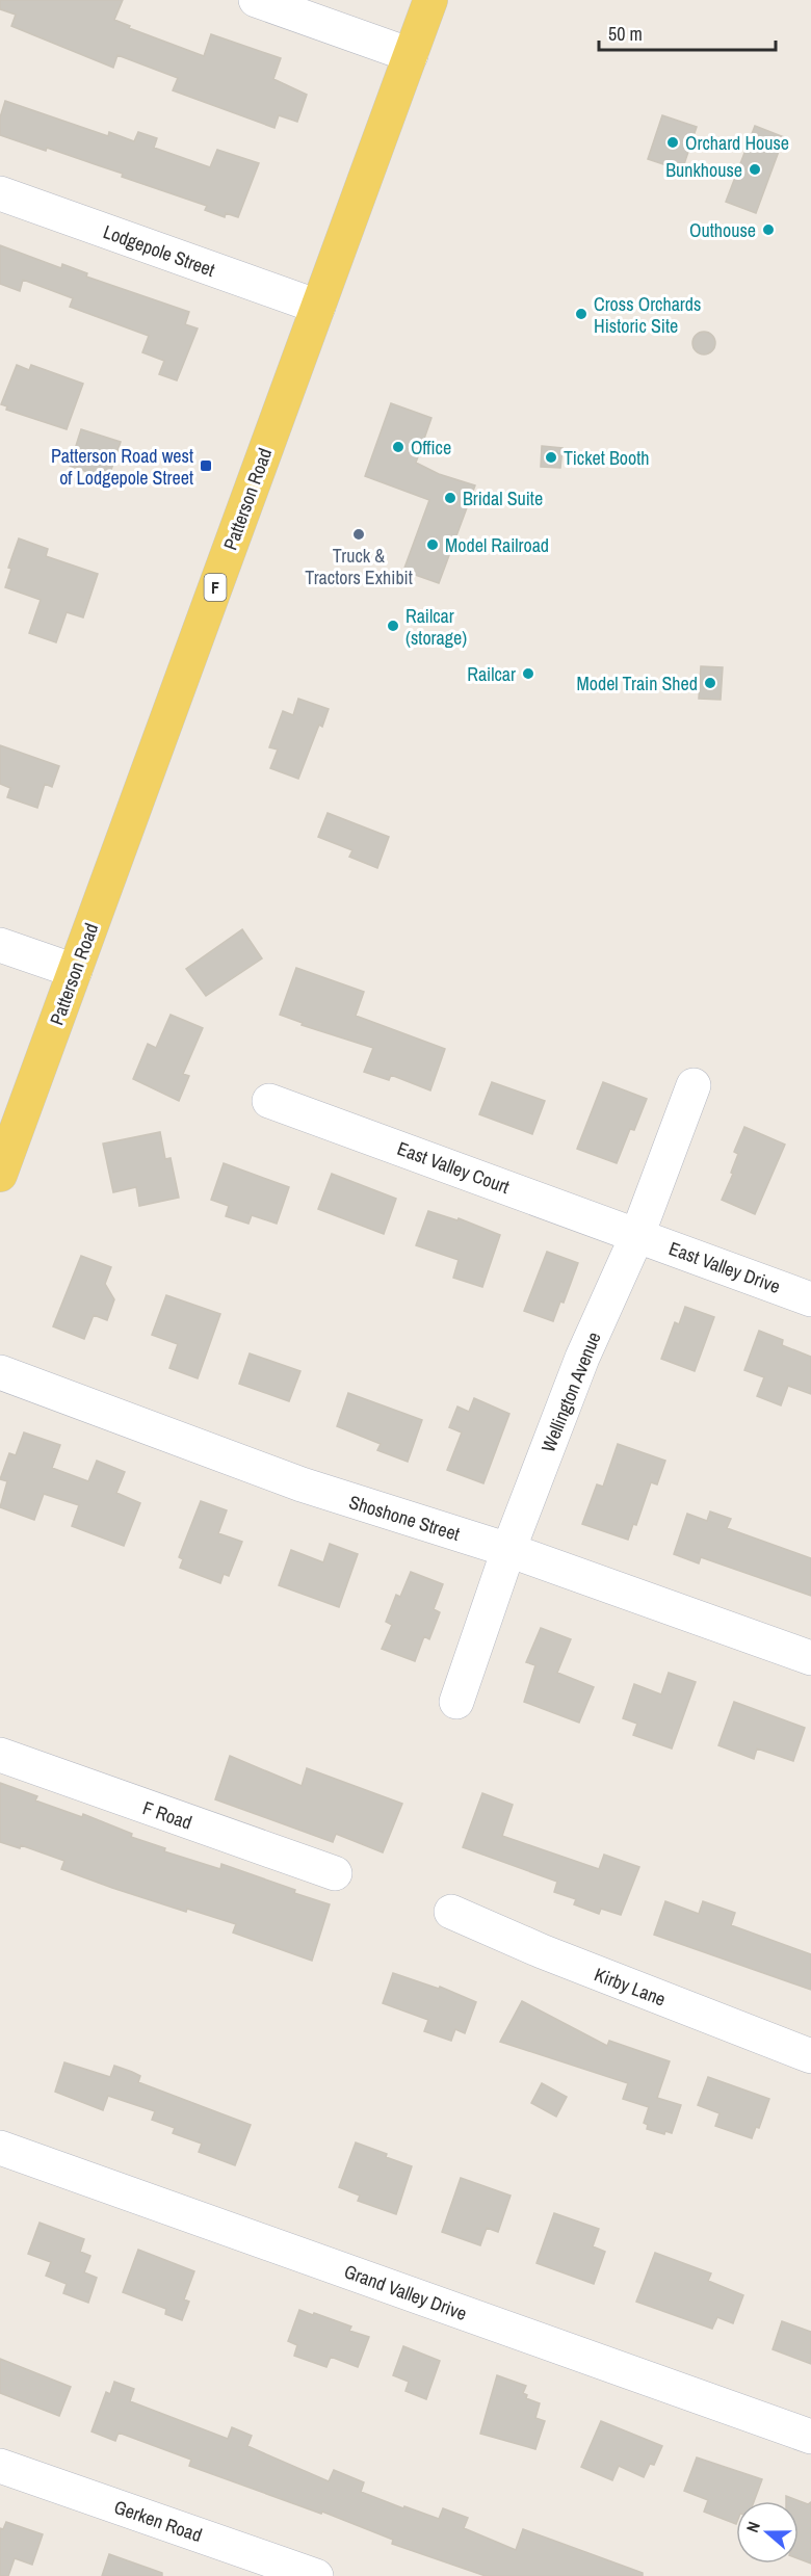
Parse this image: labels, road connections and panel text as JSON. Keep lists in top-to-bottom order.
{
  "streets": {
    "main road": ["Patterson Road", "F"],
    "street": [
      "Lodgepole Street",
      "East Valley Court",
      "East Valley Drive",
      "Wellington Avenue",
      "Shoshone Street",
      "F Road",
      "Kirby Lane",
      "Grand Valley Drive",
      "Gerken Road"
    ]
  },
  "crossings": [
    ["Lodgepole Street", "Patterson Road"],
    ["East Valley Court", "East Valley Drive"],
    ["East Valley Court", "Wellington Avenue"],
    ["East Valley Drive", "Wellington Avenue"],
    ["Wellington Avenue", "Shoshone Street"]
  ],
  "places": {
    "other": [
      "Orchard House",
      "Bunkhouse",
      "Outhouse",
      "Cross Orchards Historic Site",
      "Office",
      "Ticket Booth",
      "Bridal Suite",
      "Truck & Tractors Exhibit",
      "Model Railroad",
      "Railcar (storage)",
      "Railcar",
      "Model Train Shed"
    ],
    "transit": ["Patterson Road west of Lodgepole Street"]
  },
  "scale_bar": "50 m",
  "north": "left"
}
